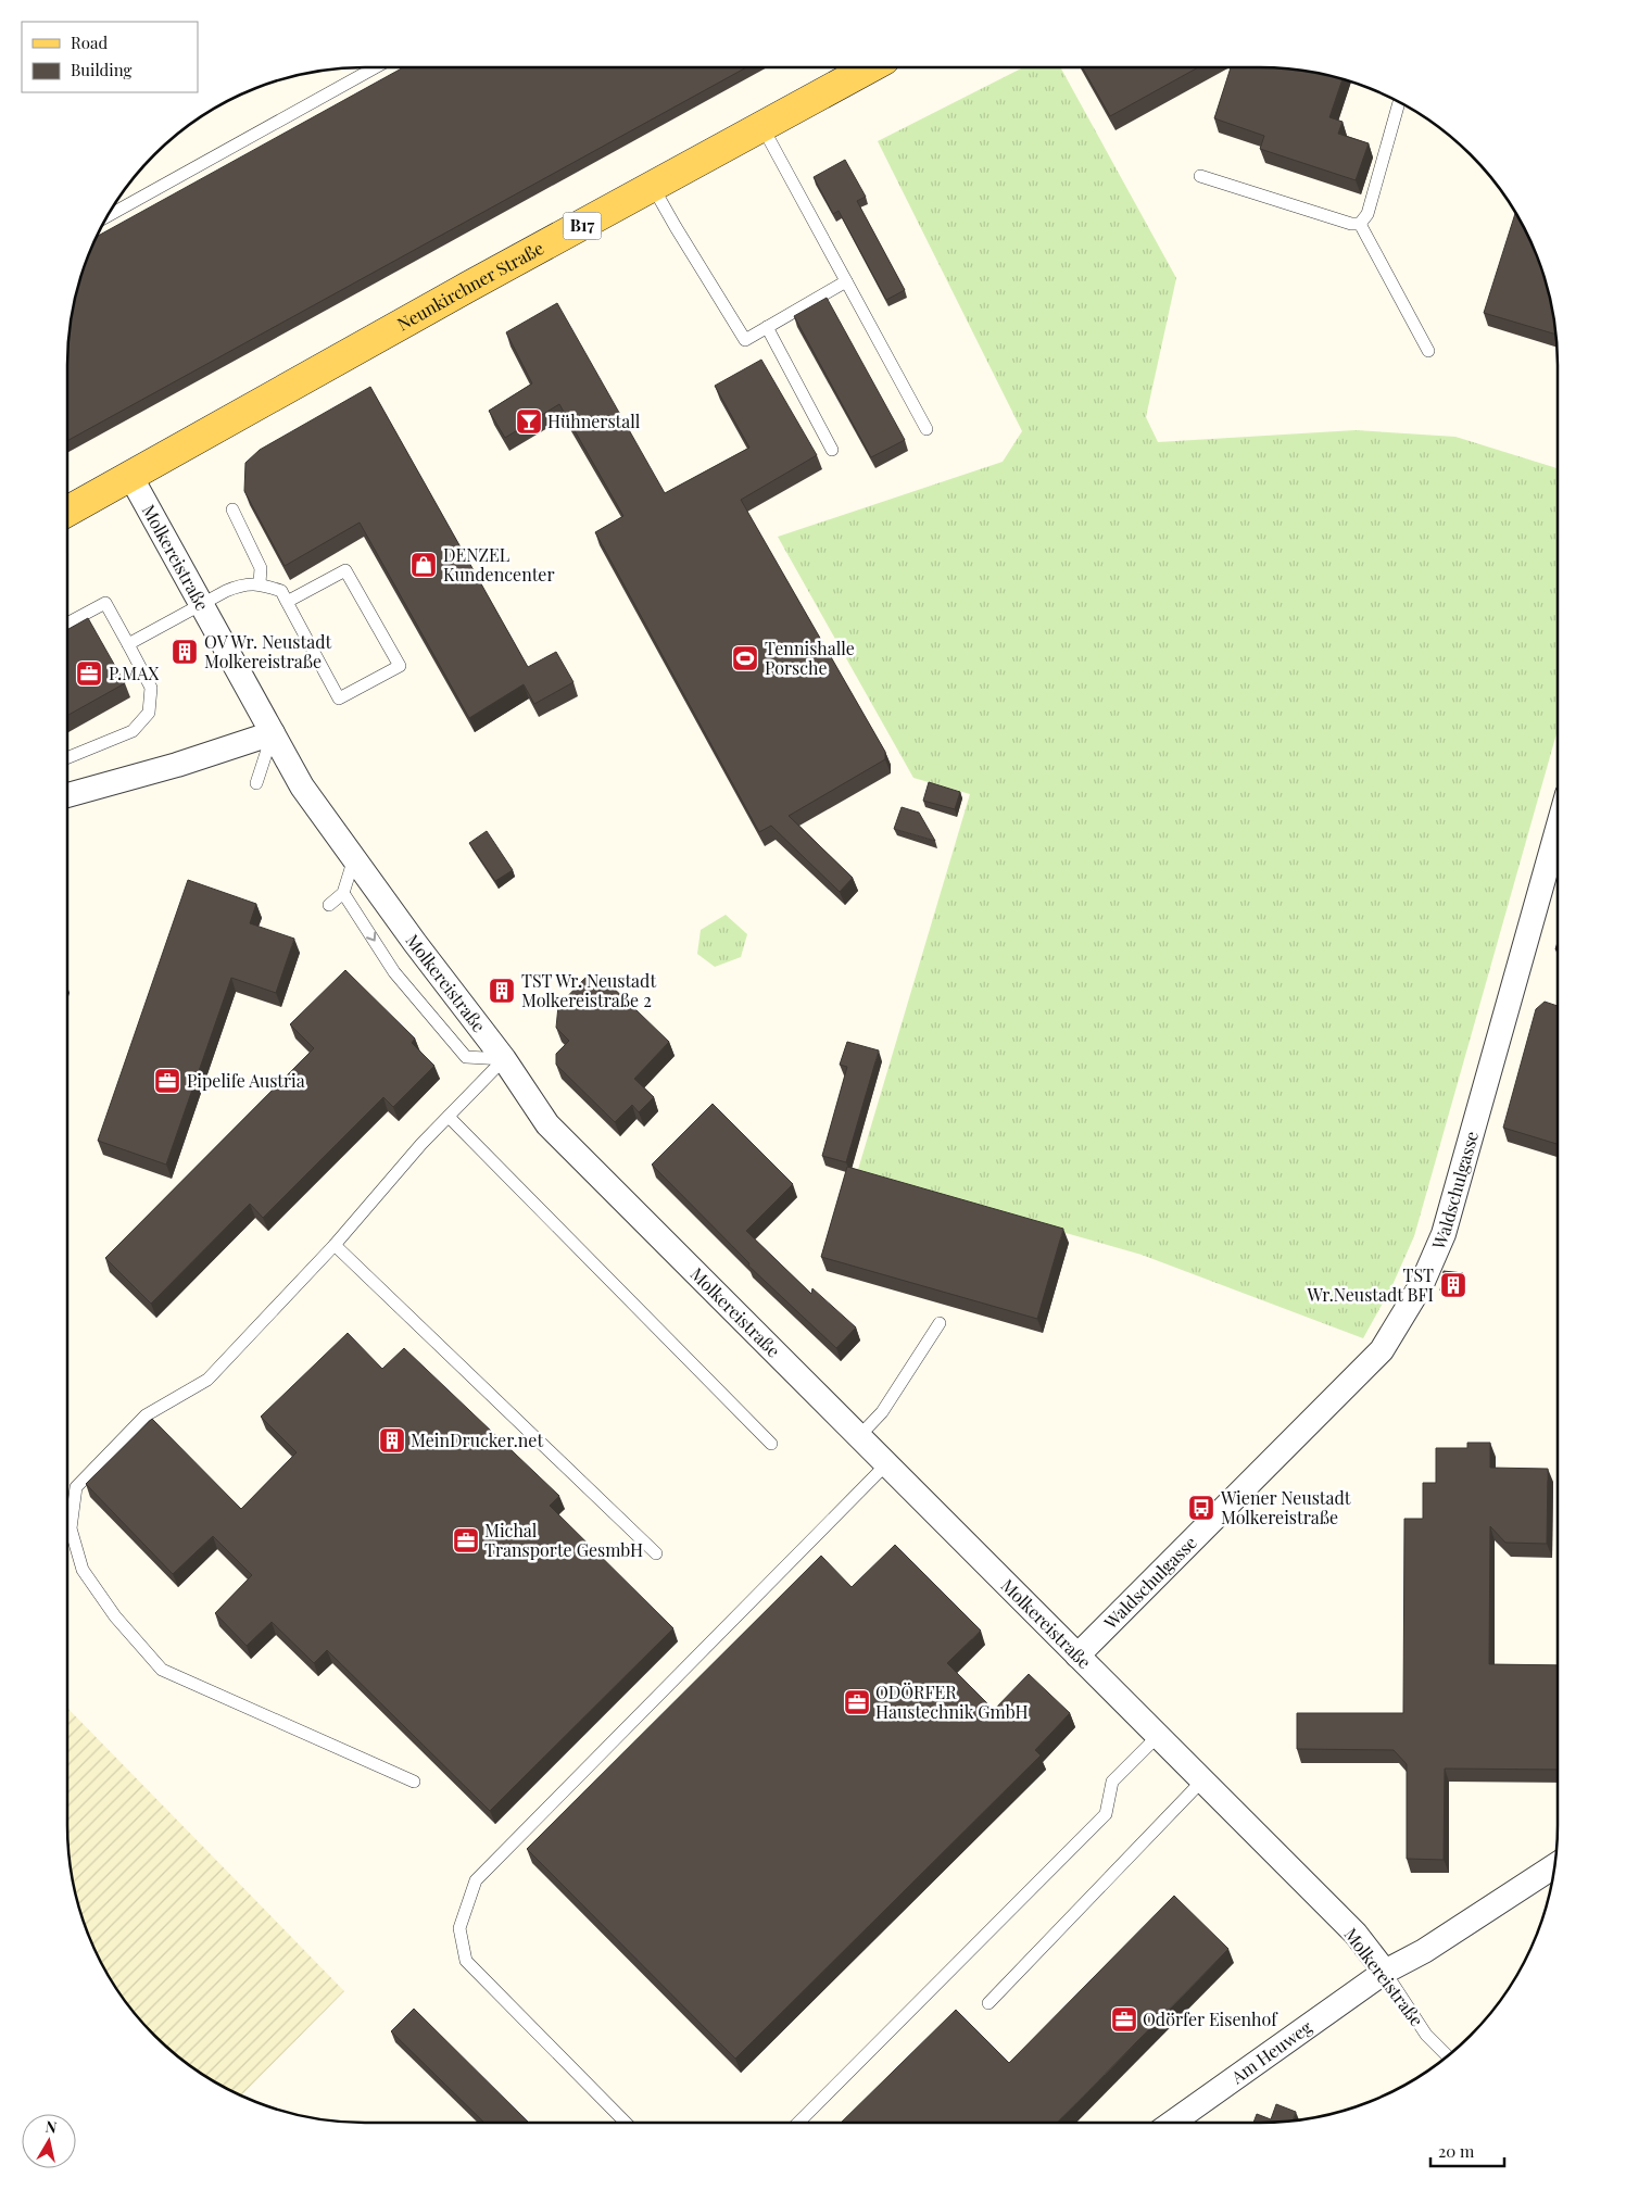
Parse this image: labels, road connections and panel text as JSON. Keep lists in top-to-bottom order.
{
  "streets": {
    "main road": ["B17", "Neunkirchner Straße"],
    "street": ["Molkereistraße", "Waldschulgasse", "Am Heuweg"]
  },
  "crossings": [
    ["Neunkirchner Straße", "Molkereistraße"],
    ["Molkereistraße", "Waldschulgasse"],
    ["Molkereistraße", "Am Heuweg"]
  ],
  "places": {
    "bar": ["Hühnerstall"],
    "shop": ["DENZEL Kundencenter"],
    "building": [
      "OV Wr. Neustadt Molkereistraße",
      "TST Wr. Neustadt Molkereistraße 2",
      "TST Wr.Neustadt BFI",
      "MeinDrucker.net"
    ],
    "sports": ["Tennishalle Porsche"],
    "office": [
      "P.MAX",
      "Pipelife Austria",
      "Michal Transporte GesmbH",
      "ODÖRFER Haustechnik GmbH",
      "Odörfer Eisenhof"
    ],
    "bus stop": ["Wiener Neustadt Molkereistraße"]
  },
  "legend": ["Road", "Building"],
  "scale_bar": "20 m",
  "north": "top"
}
